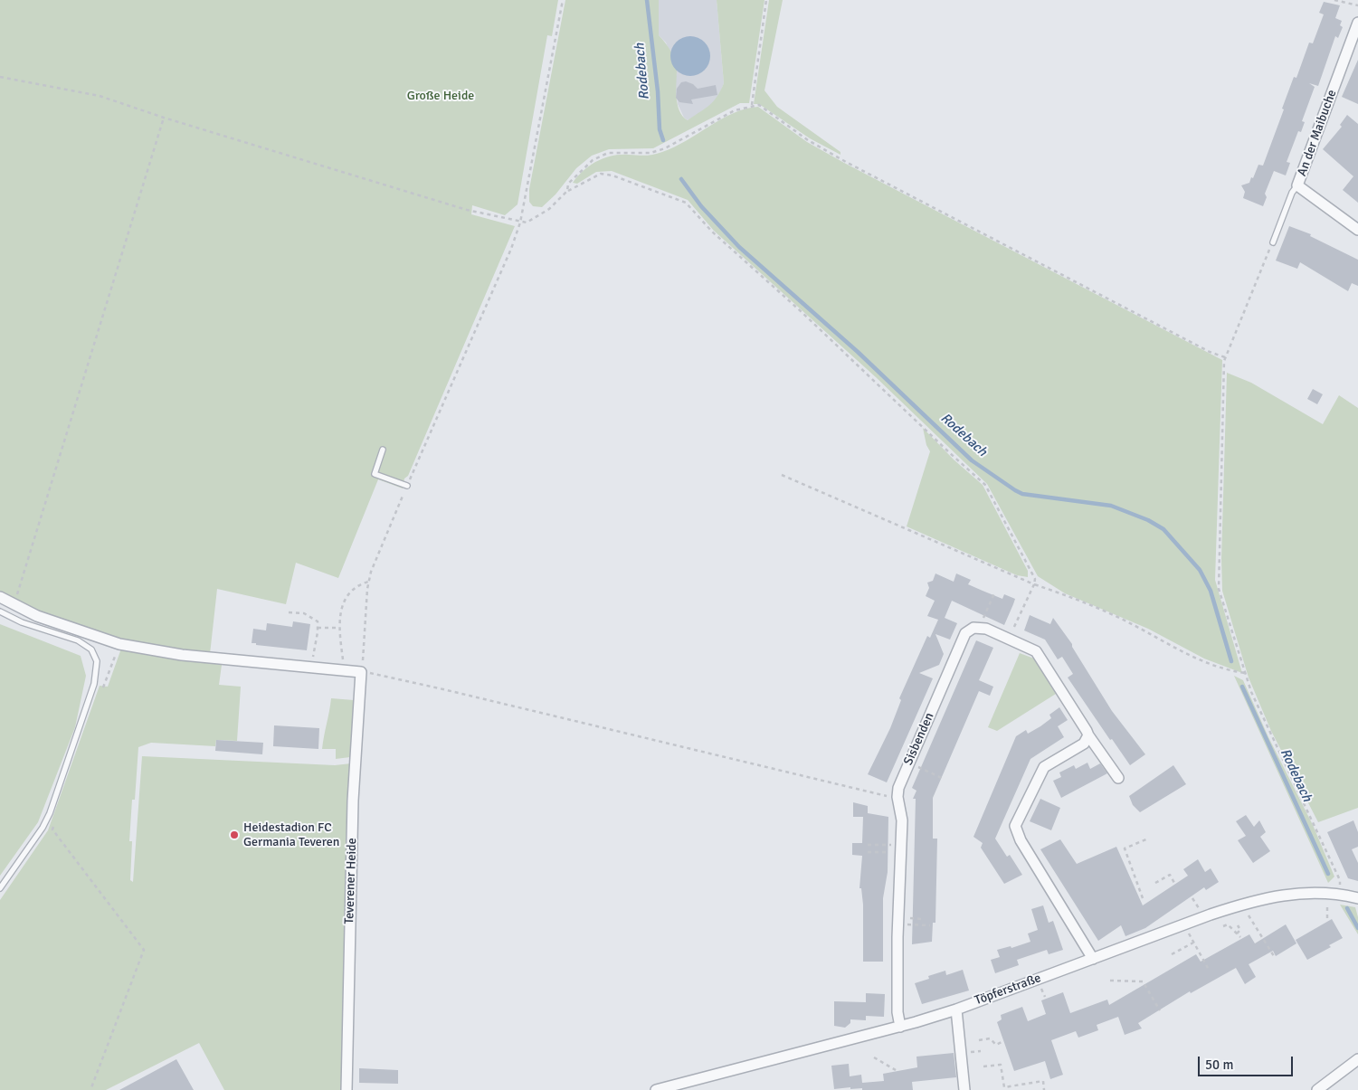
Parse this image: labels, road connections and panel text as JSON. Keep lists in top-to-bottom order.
{
  "streets": {
    "street": [
      "An der Maibuche",
      "Sisbenden",
      "Teverener Heide",
      "Töpferstraße"
    ]
  },
  "crossings": [
    ["Sisbenden", "Töpferstraße"]
  ],
  "water": ["Rodebach"],
  "parks": ["Große Heide"],
  "places": ["Heidestadion FC Germania Teveren"],
  "scale_bar": "50 m"
}
